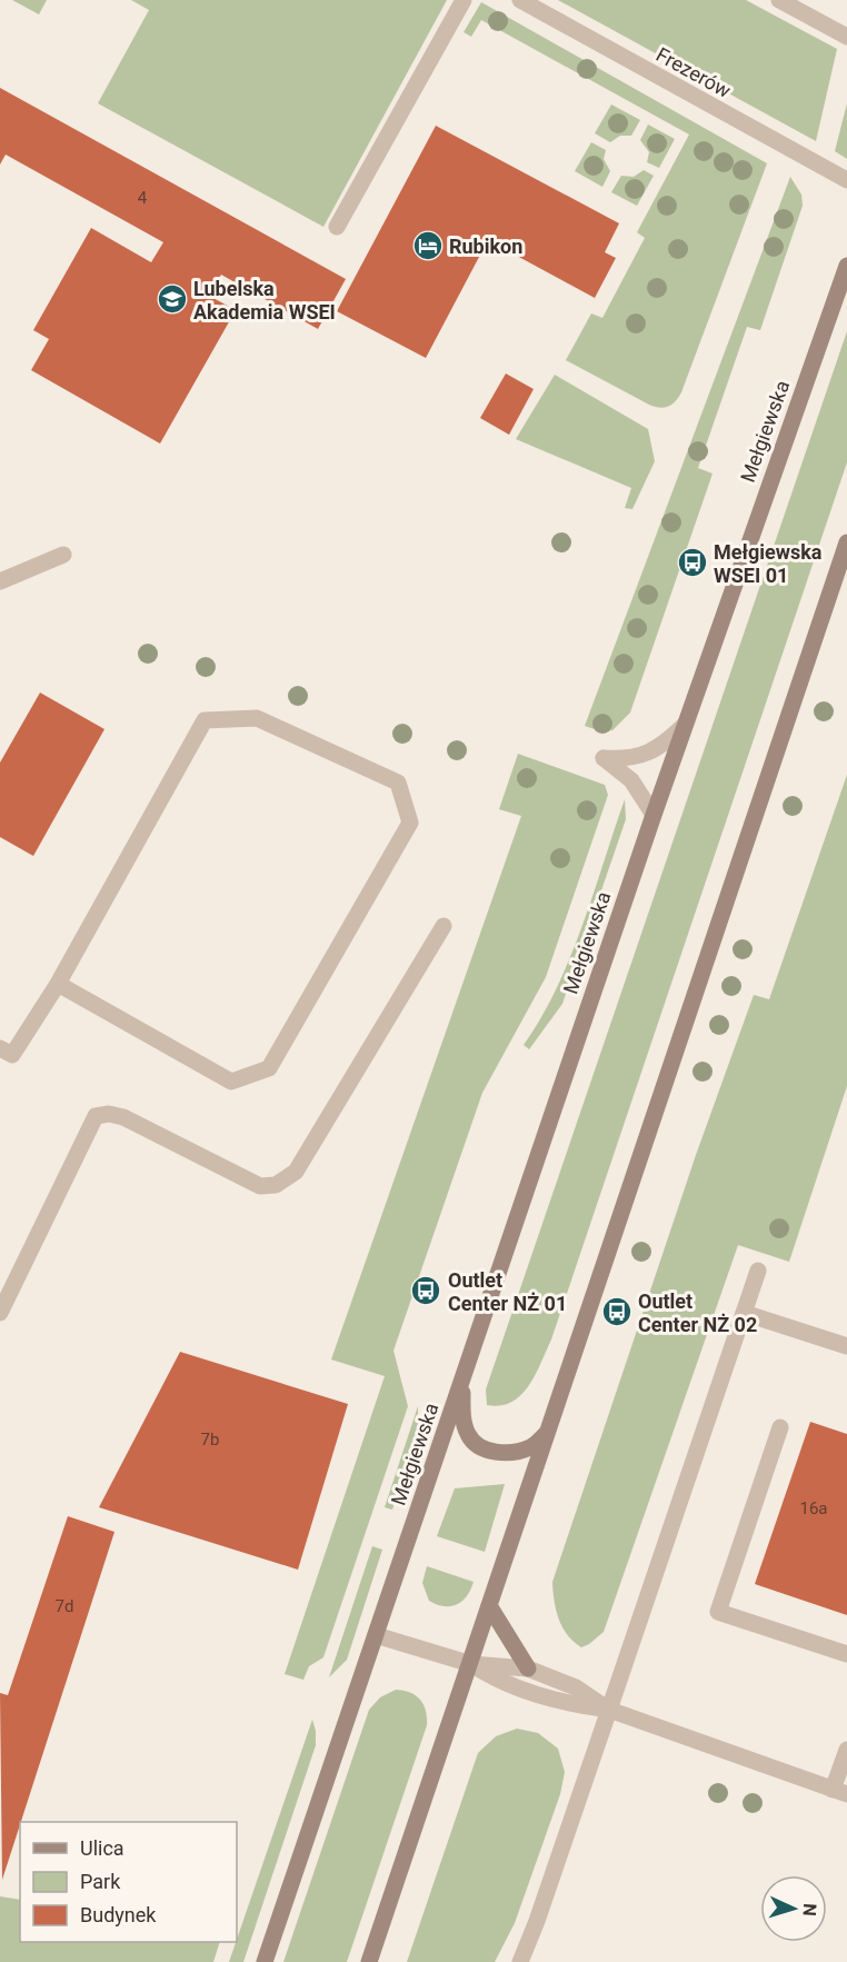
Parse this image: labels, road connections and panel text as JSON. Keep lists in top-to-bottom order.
{
  "streets": {
    "main road": ["Mełgiewska"],
    "street": ["Frezerów"]
  },
  "places": {
    "hotel": ["Rubikon"],
    "school or university": ["Lubelska Akademia WSEI"],
    "bus stop": ["Mełgiewska WSEI 01", "Outlet Center NŻ 01", "Outlet Center NŻ 02"]
  },
  "house_numbers": [
    "4",
    "7b",
    "16a",
    "7d"
  ],
  "legend": ["Ulica", "Park", "Budynek"],
  "north": "right"
}
